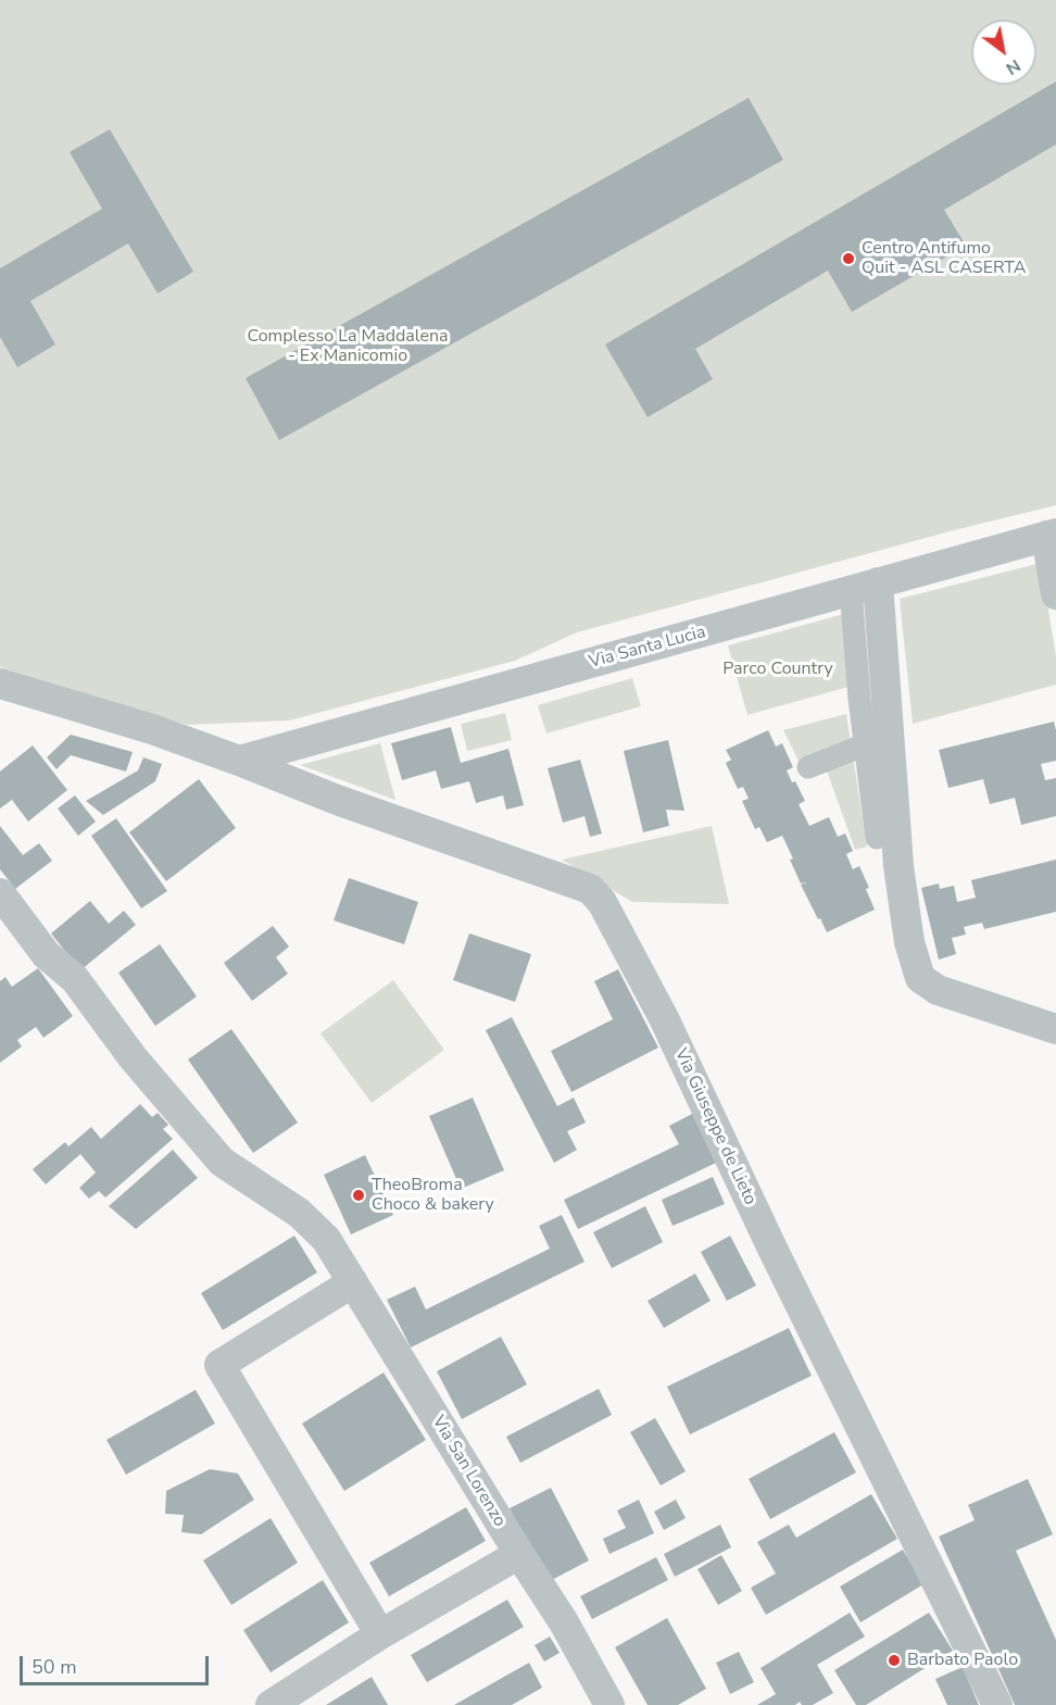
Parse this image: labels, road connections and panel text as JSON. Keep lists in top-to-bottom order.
{
  "streets": {
    "street": ["Via Santa Lucia", "Via Giuseppe de Lieto", "Via San Lorenzo"]
  },
  "crossings": [
    ["Via Santa Lucia", "Via Giuseppe de Lieto"]
  ],
  "parks": ["Complesso La Maddalena - Ex Manicomio", "Parco Country"],
  "places": ["Centro Antifumo Quit - ASL CASERTA", "TheoBroma Choco & bakery", "Barbato Paolo"],
  "scale_bar": "50 m",
  "north": "bottom right"
}
